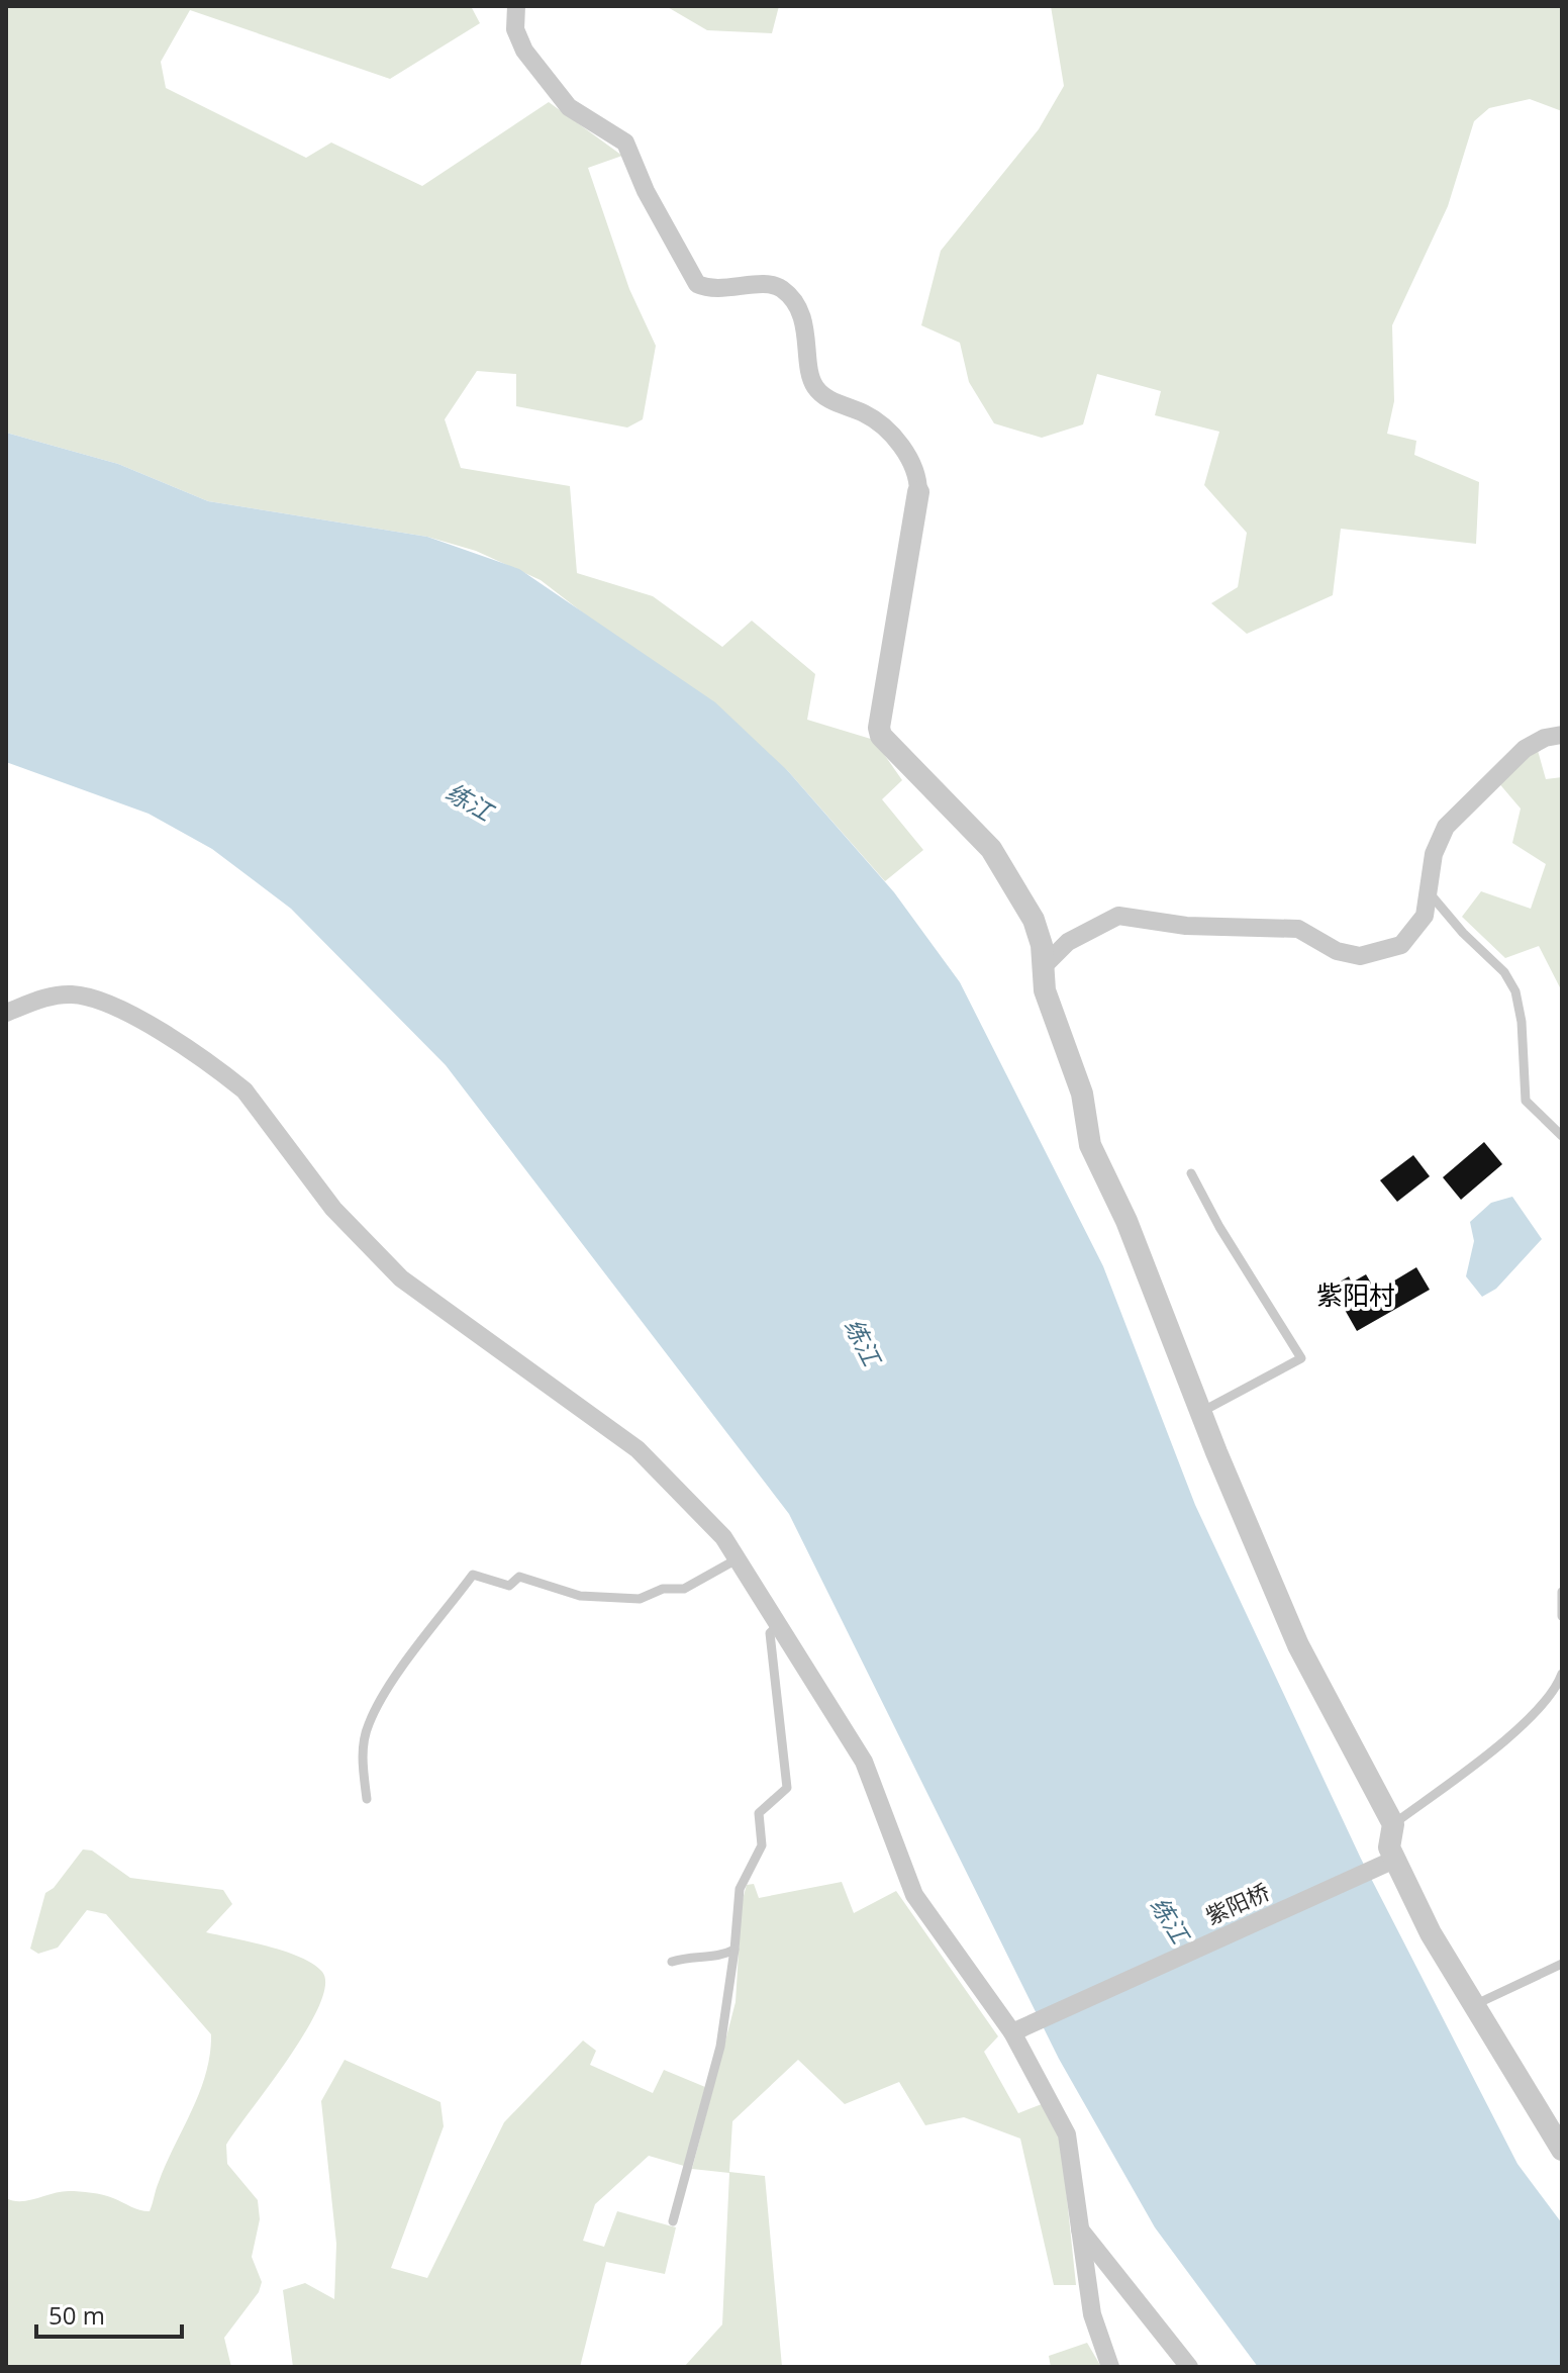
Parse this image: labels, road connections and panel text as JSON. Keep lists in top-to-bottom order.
{
  "streets": {
    "street": ["紫阳桥"]
  },
  "districts": ["紫阳村"],
  "water": ["练江"],
  "scale_bar": "50 m"
}
